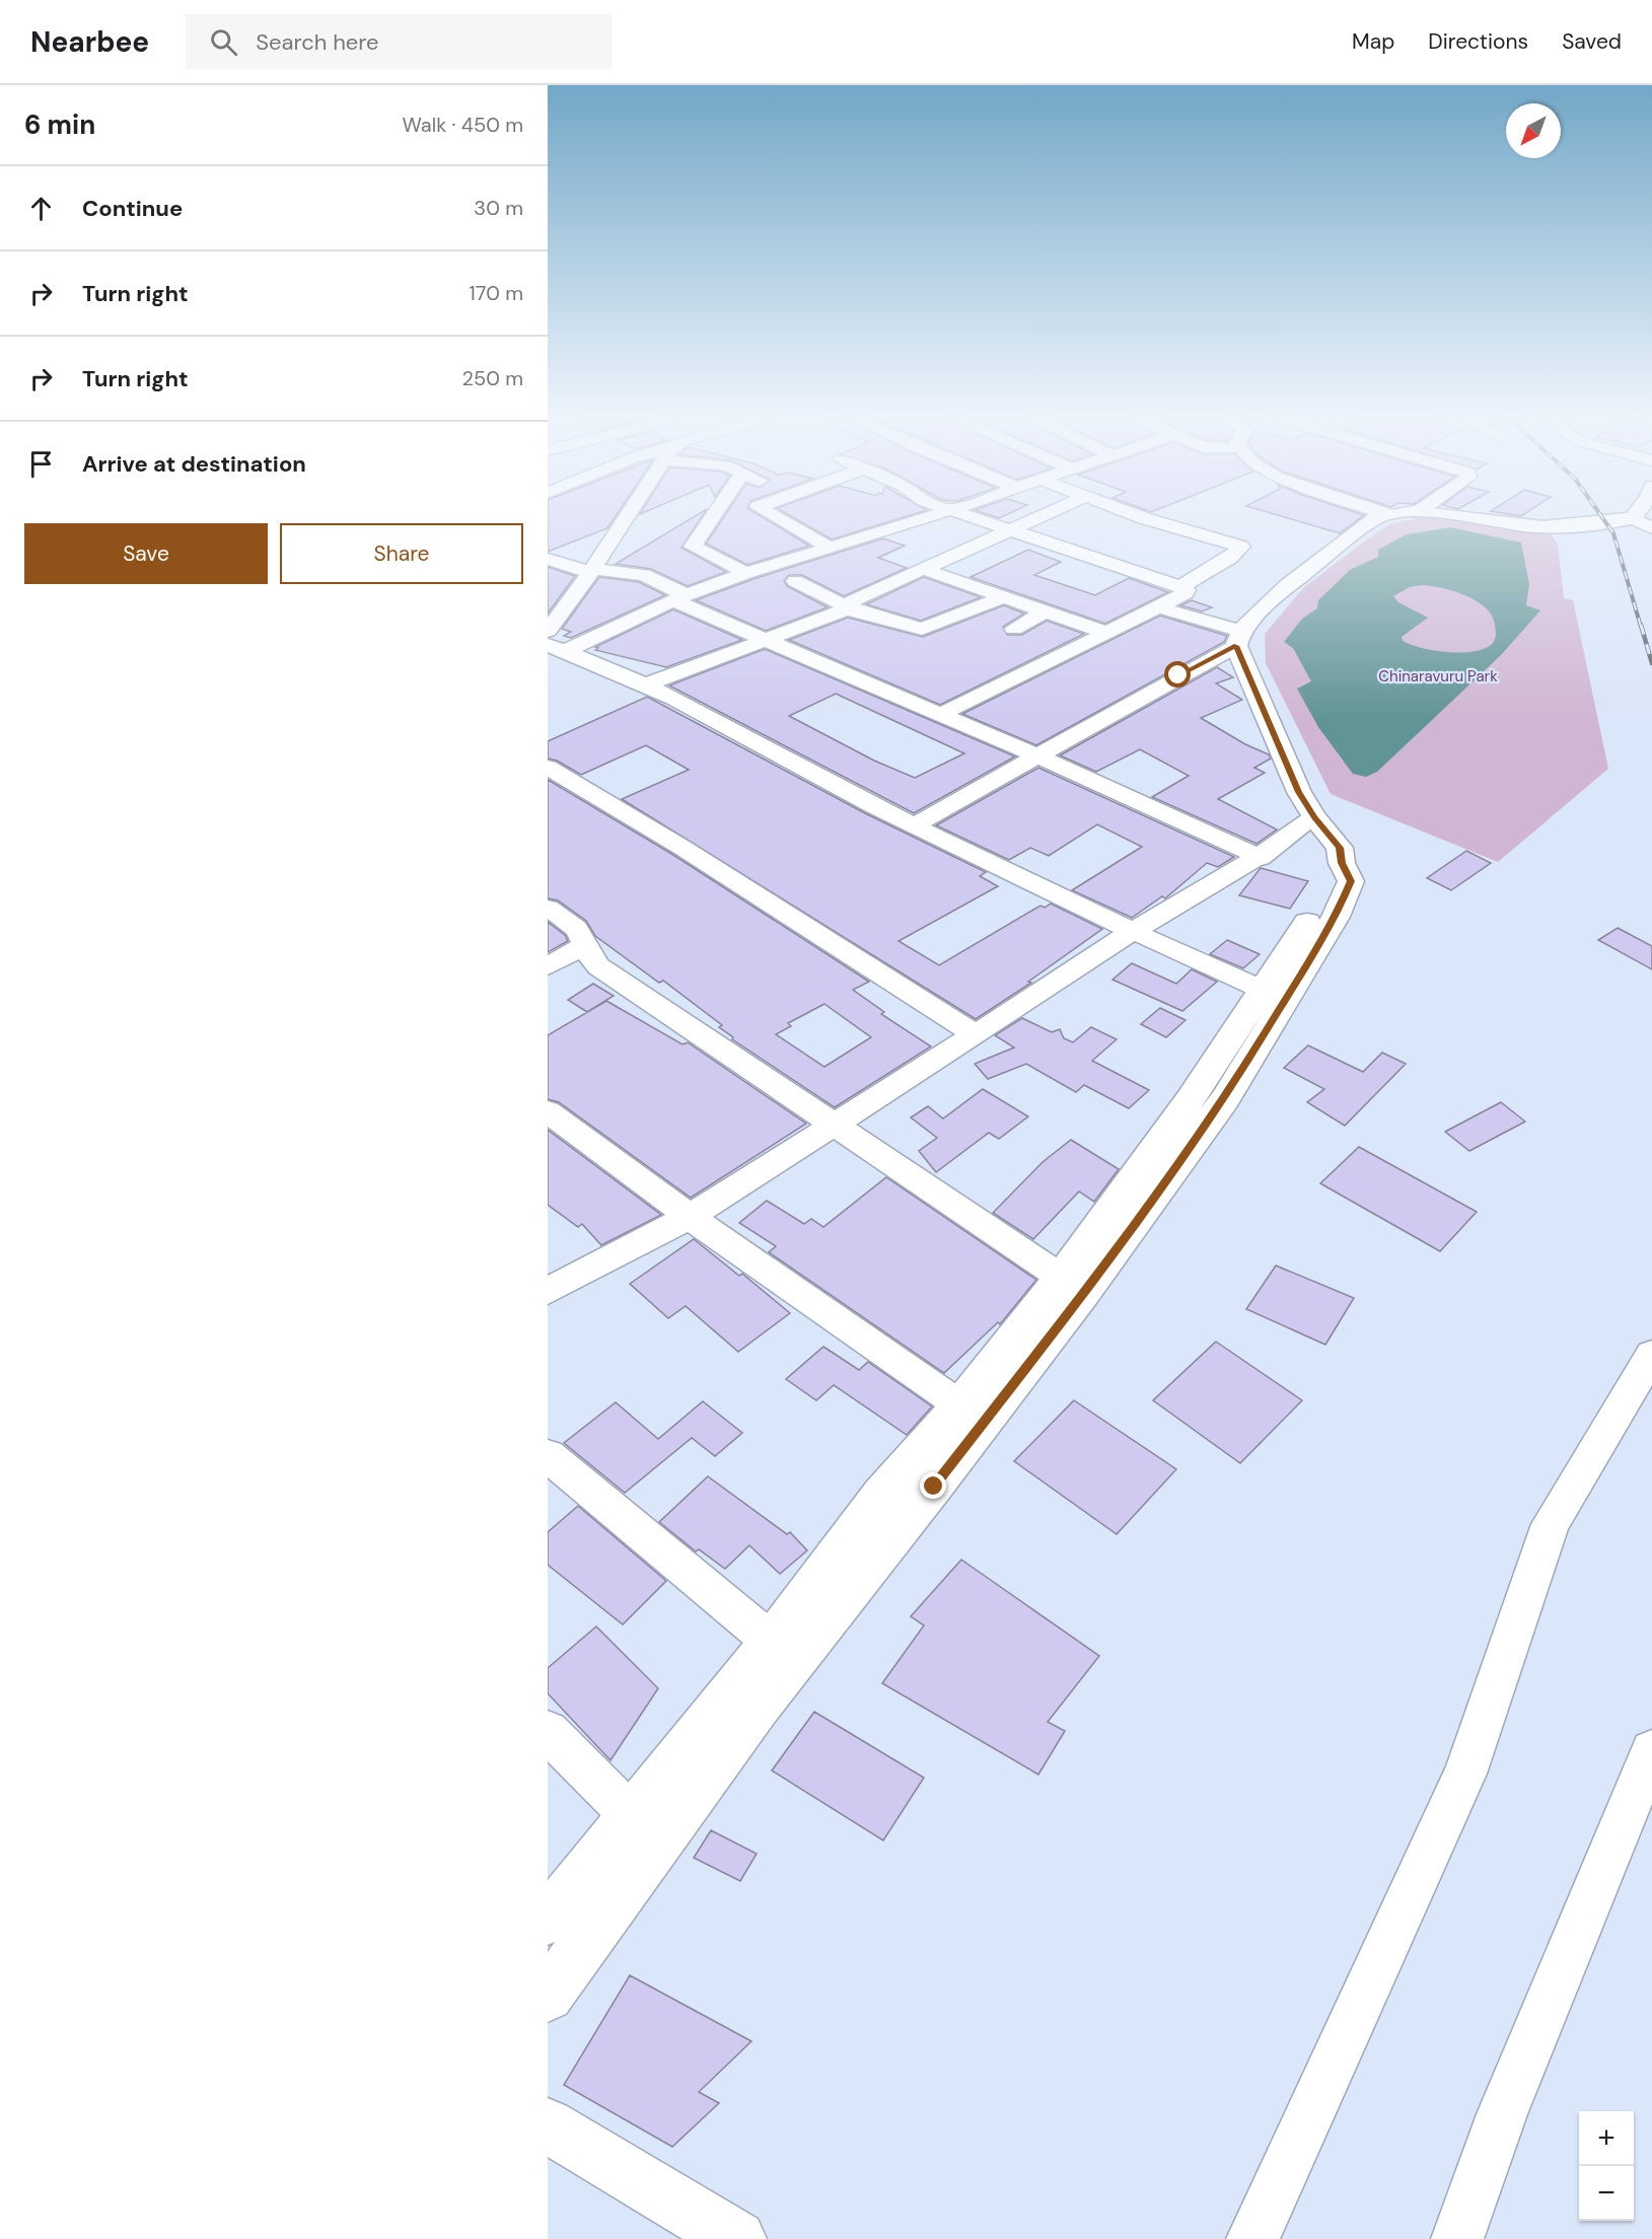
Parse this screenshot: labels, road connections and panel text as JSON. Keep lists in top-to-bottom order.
{
  "parks": ["Chinaravuru Park"],
  "north": "bottom left",
  "page": {
    "header": "Nearbee",
    "search": "Search here",
    "nav": ["Map", "Directions", "Saved"],
    "heading": ["6 min", "Walk · 450 m"],
    "list": [
      ["Continue", "30 m"],
      ["Turn right", "170 m"],
      ["Turn right", "250 m"],
      "Arrive at destination"
    ],
    "buttons": ["Save", "Share"],
    "map_buttons": ["+", "−"]
  }
}
